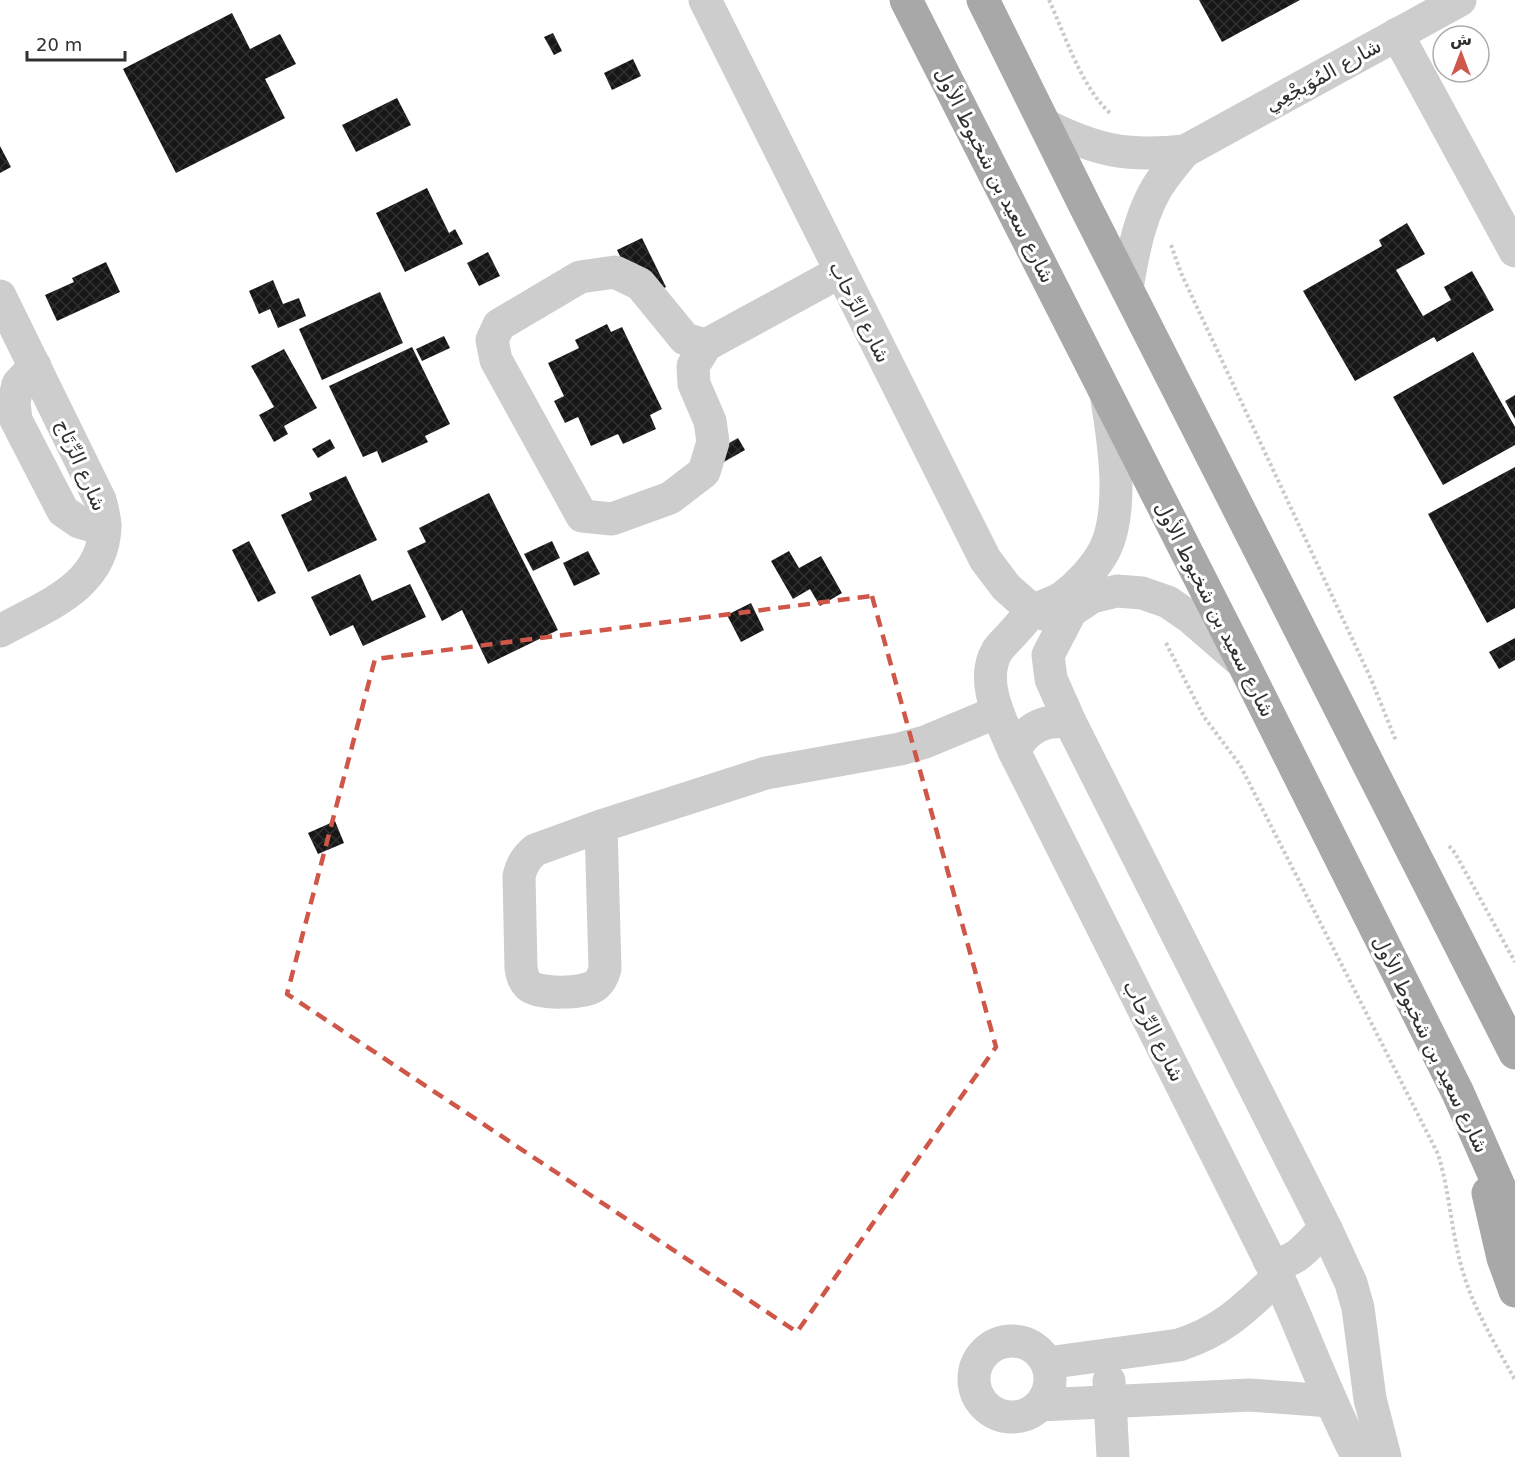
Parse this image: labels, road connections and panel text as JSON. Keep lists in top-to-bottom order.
{
  "streets": {
    "main road": ["شارع سعيد بن شخبوط الأول"],
    "street": ["شارع المُوَيجْعِي", "شارع الرِّحاب", "شارع الرِّتَاج"]
  },
  "crossings": [
    ["شارع سعيد بن شخبوط الأول", "شارع الرِّحاب"]
  ],
  "scale_bar": "20 m",
  "north": "top"
}
